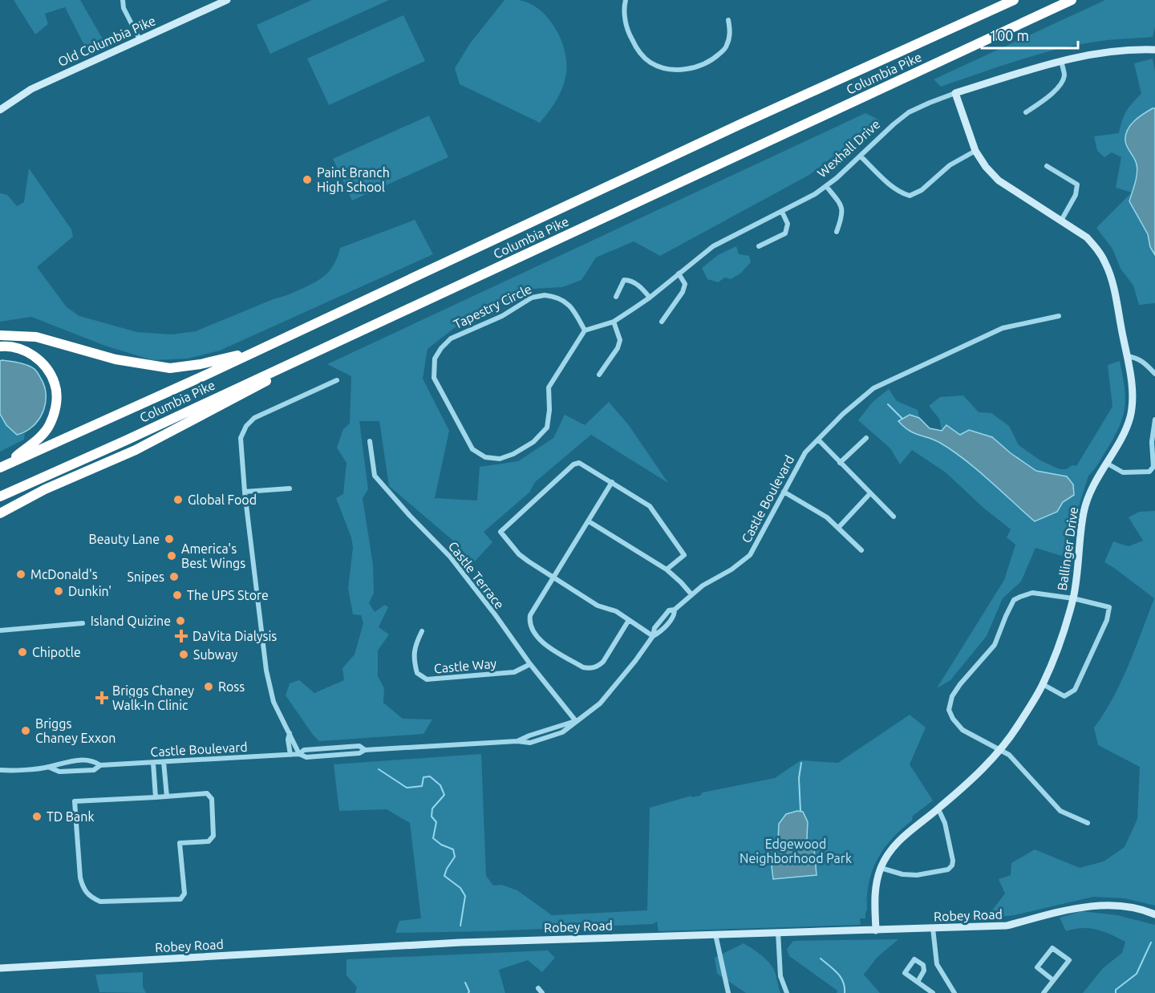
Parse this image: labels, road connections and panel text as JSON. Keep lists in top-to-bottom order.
{
  "streets": {
    "highway": ["Columbia Pike"],
    "street": [
      "Old Columbia Pike",
      "Wexhall Drive",
      "Tapestry Circle",
      "Castle Boulevard",
      "Ballinger Drive",
      "Castle Terrace",
      "Castle Way",
      "Robey Road"
    ]
  },
  "crossings": [
    ["Wexhall Drive", "Tapestry Circle"],
    ["Wexhall Drive", "Ballinger Drive"],
    ["Castle Boulevard", "Castle Terrace"],
    ["Ballinger Drive", "Robey Road"],
    ["Castle Terrace", "Castle Way"]
  ],
  "parks": ["Edgewood Neighborhood Park"],
  "places": {
    "other": [
      "Paint Branch High School",
      "Global Food",
      "Beauty Lane",
      "America's Best Wings",
      "McDonald's",
      "Snipes",
      "Dunkin'",
      "The UPS Store",
      "Island Quizine",
      "Chipotle",
      "Subway",
      "Ross",
      "Briggs Chaney Exxon",
      "TD Bank"
    ],
    "health": ["DaVita Dialysis", "Briggs Chaney Walk-In Clinic"]
  },
  "scale_bar": "100 m"
}
